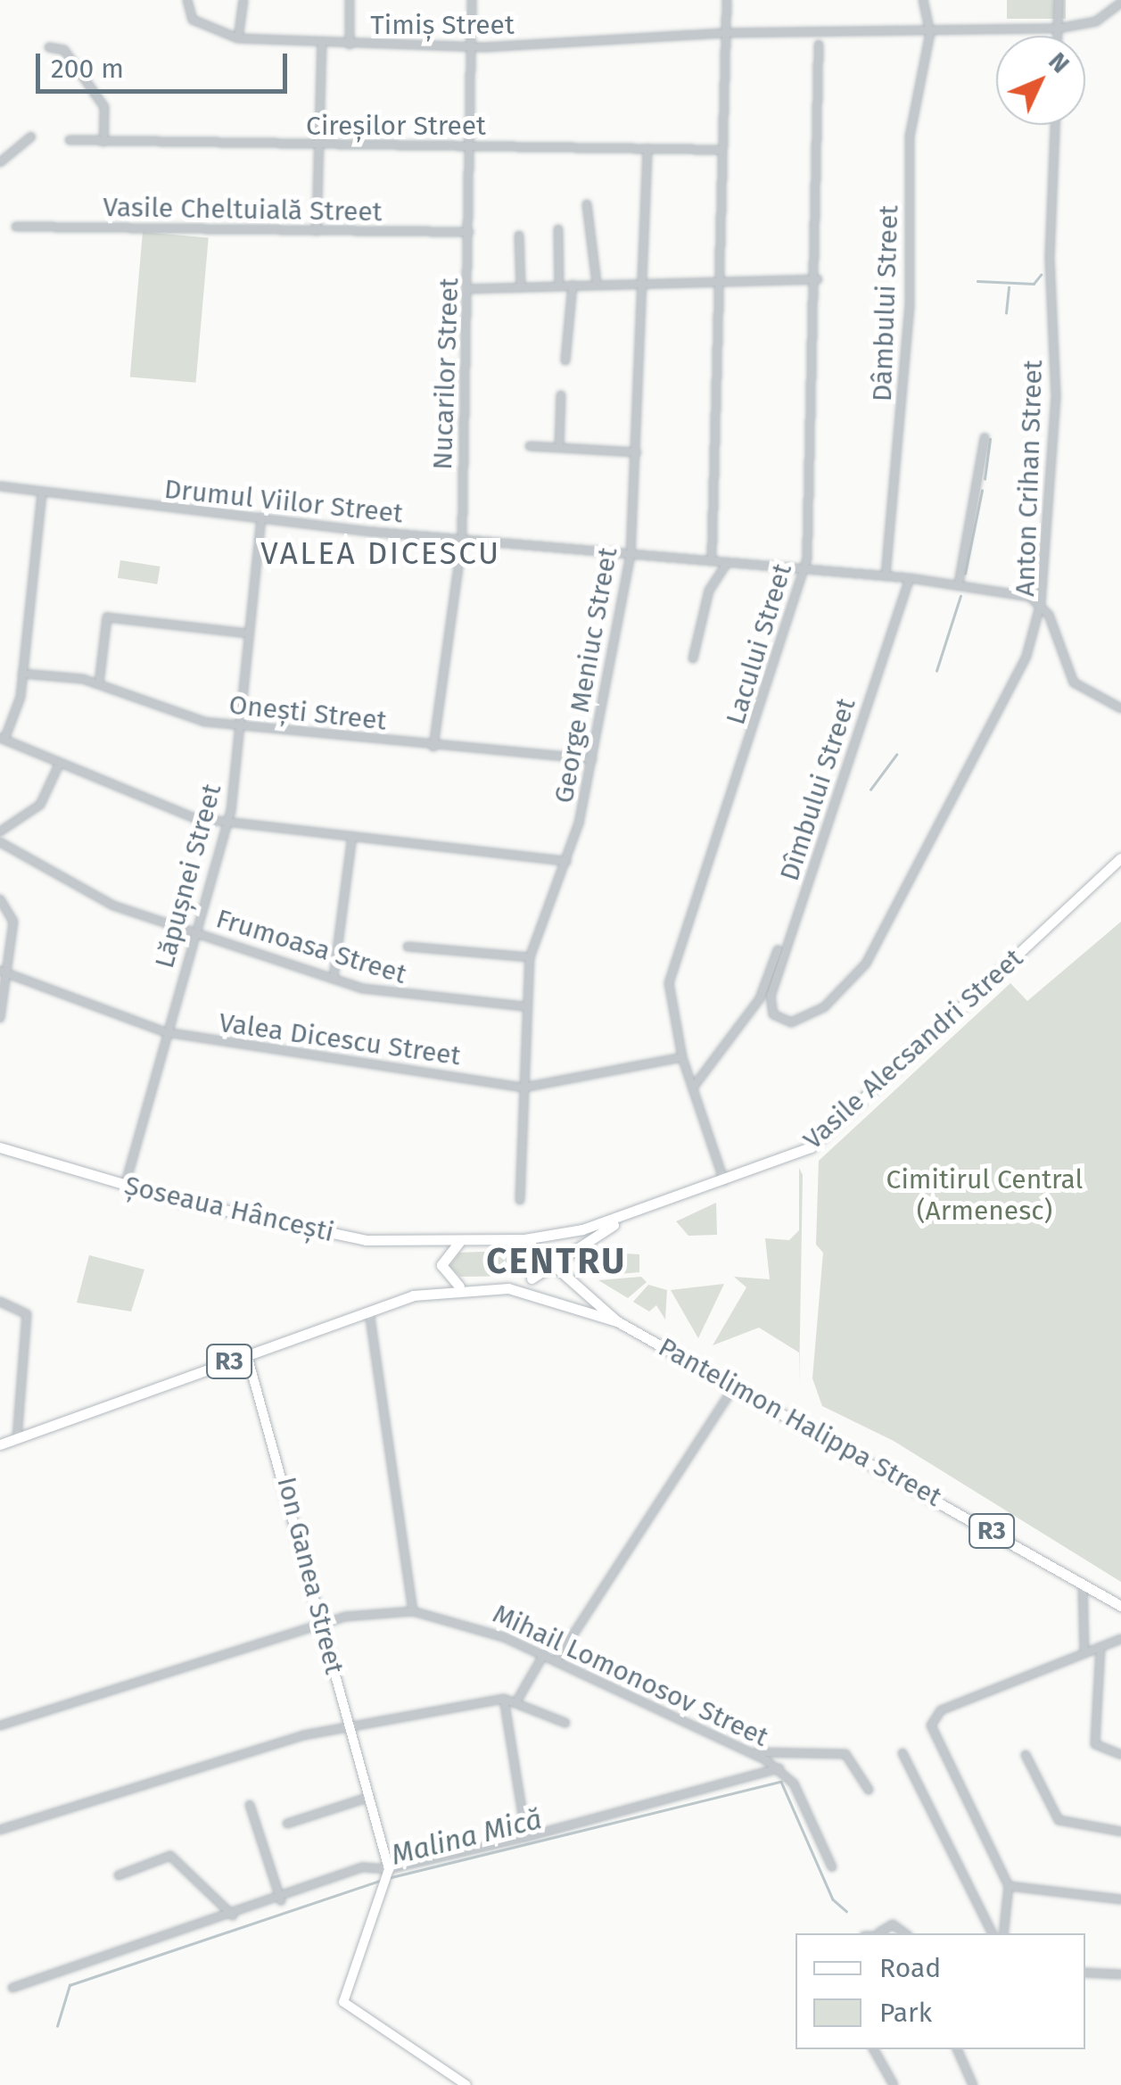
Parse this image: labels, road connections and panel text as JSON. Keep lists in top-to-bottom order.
{
  "streets": {
    "main road": [
      "Vasile Alecsandri Street",
      "Șoseaua Hâncești",
      "R3",
      "Pantelimon Halippa Street"
    ],
    "street": [
      "Timiș Street",
      "Cireșilor Street",
      "Vasile Cheltuială Street",
      "Dâmbului Street",
      "Nucarilor Street",
      "Anton Crihan Street",
      "Drumul Viilor Street",
      "Lacului Street",
      "George Meniuc Street",
      "Onești Street",
      "Dîmbului Street",
      "Lăpușnei Street",
      "Frumoasa Street",
      "Valea Dicescu Street",
      "Ion Ganea Street",
      "Mihail Lomonosov Street"
    ]
  },
  "crossings": [
    ["Timiș Street", "Dâmbului Street"],
    ["Timiș Street", "Nucarilor Street"],
    ["Cireșilor Street", "Nucarilor Street"],
    ["Cireșilor Street", "George Meniuc Street"],
    ["Vasile Cheltuială Street", "Nucarilor Street"],
    ["Dâmbului Street", "Drumul Viilor Street"],
    ["Nucarilor Street", "Drumul Viilor Street"],
    ["Nucarilor Street", "Onești Street"],
    ["Anton Crihan Street", "Drumul Viilor Street"],
    ["Anton Crihan Street", "Dîmbului Street"],
    ["Drumul Viilor Street", "Lacului Street"],
    ["Drumul Viilor Street", "George Meniuc Street"],
    ["Drumul Viilor Street", "Dîmbului Street"],
    ["Drumul Viilor Street", "Lăpușnei Street"],
    ["Lacului Street", "Valea Dicescu Street"],
    ["Lacului Street", "Vasile Alecsandri Street"],
    ["George Meniuc Street", "Onești Street"],
    ["George Meniuc Street", "Frumoasa Street"],
    ["George Meniuc Street", "Valea Dicescu Street"],
    ["Onești Street", "Lăpușnei Street"],
    ["Lăpușnei Street", "Frumoasa Street"],
    ["Lăpușnei Street", "Valea Dicescu Street"],
    ["Lăpușnei Street", "Șoseaua Hâncești"],
    ["Vasile Alecsandri Street", "Șoseaua Hâncești"],
    ["Vasile Alecsandri Street", "R3"],
    ["Șoseaua Hâncești", "R3"],
    ["R3", "Pantelimon Halippa Street"],
    ["R3", "Ion Ganea Street"],
    ["Ion Ganea Street", "Mihail Lomonosov Street"]
  ],
  "districts": ["VALEA DICESCU", "CENTRU"],
  "water": ["Malina Mică"],
  "parks": ["Cimitirul Central (Armenesc)"],
  "legend": ["Road", "Park"],
  "scale_bar": "200 m",
  "north": "top right"
}
